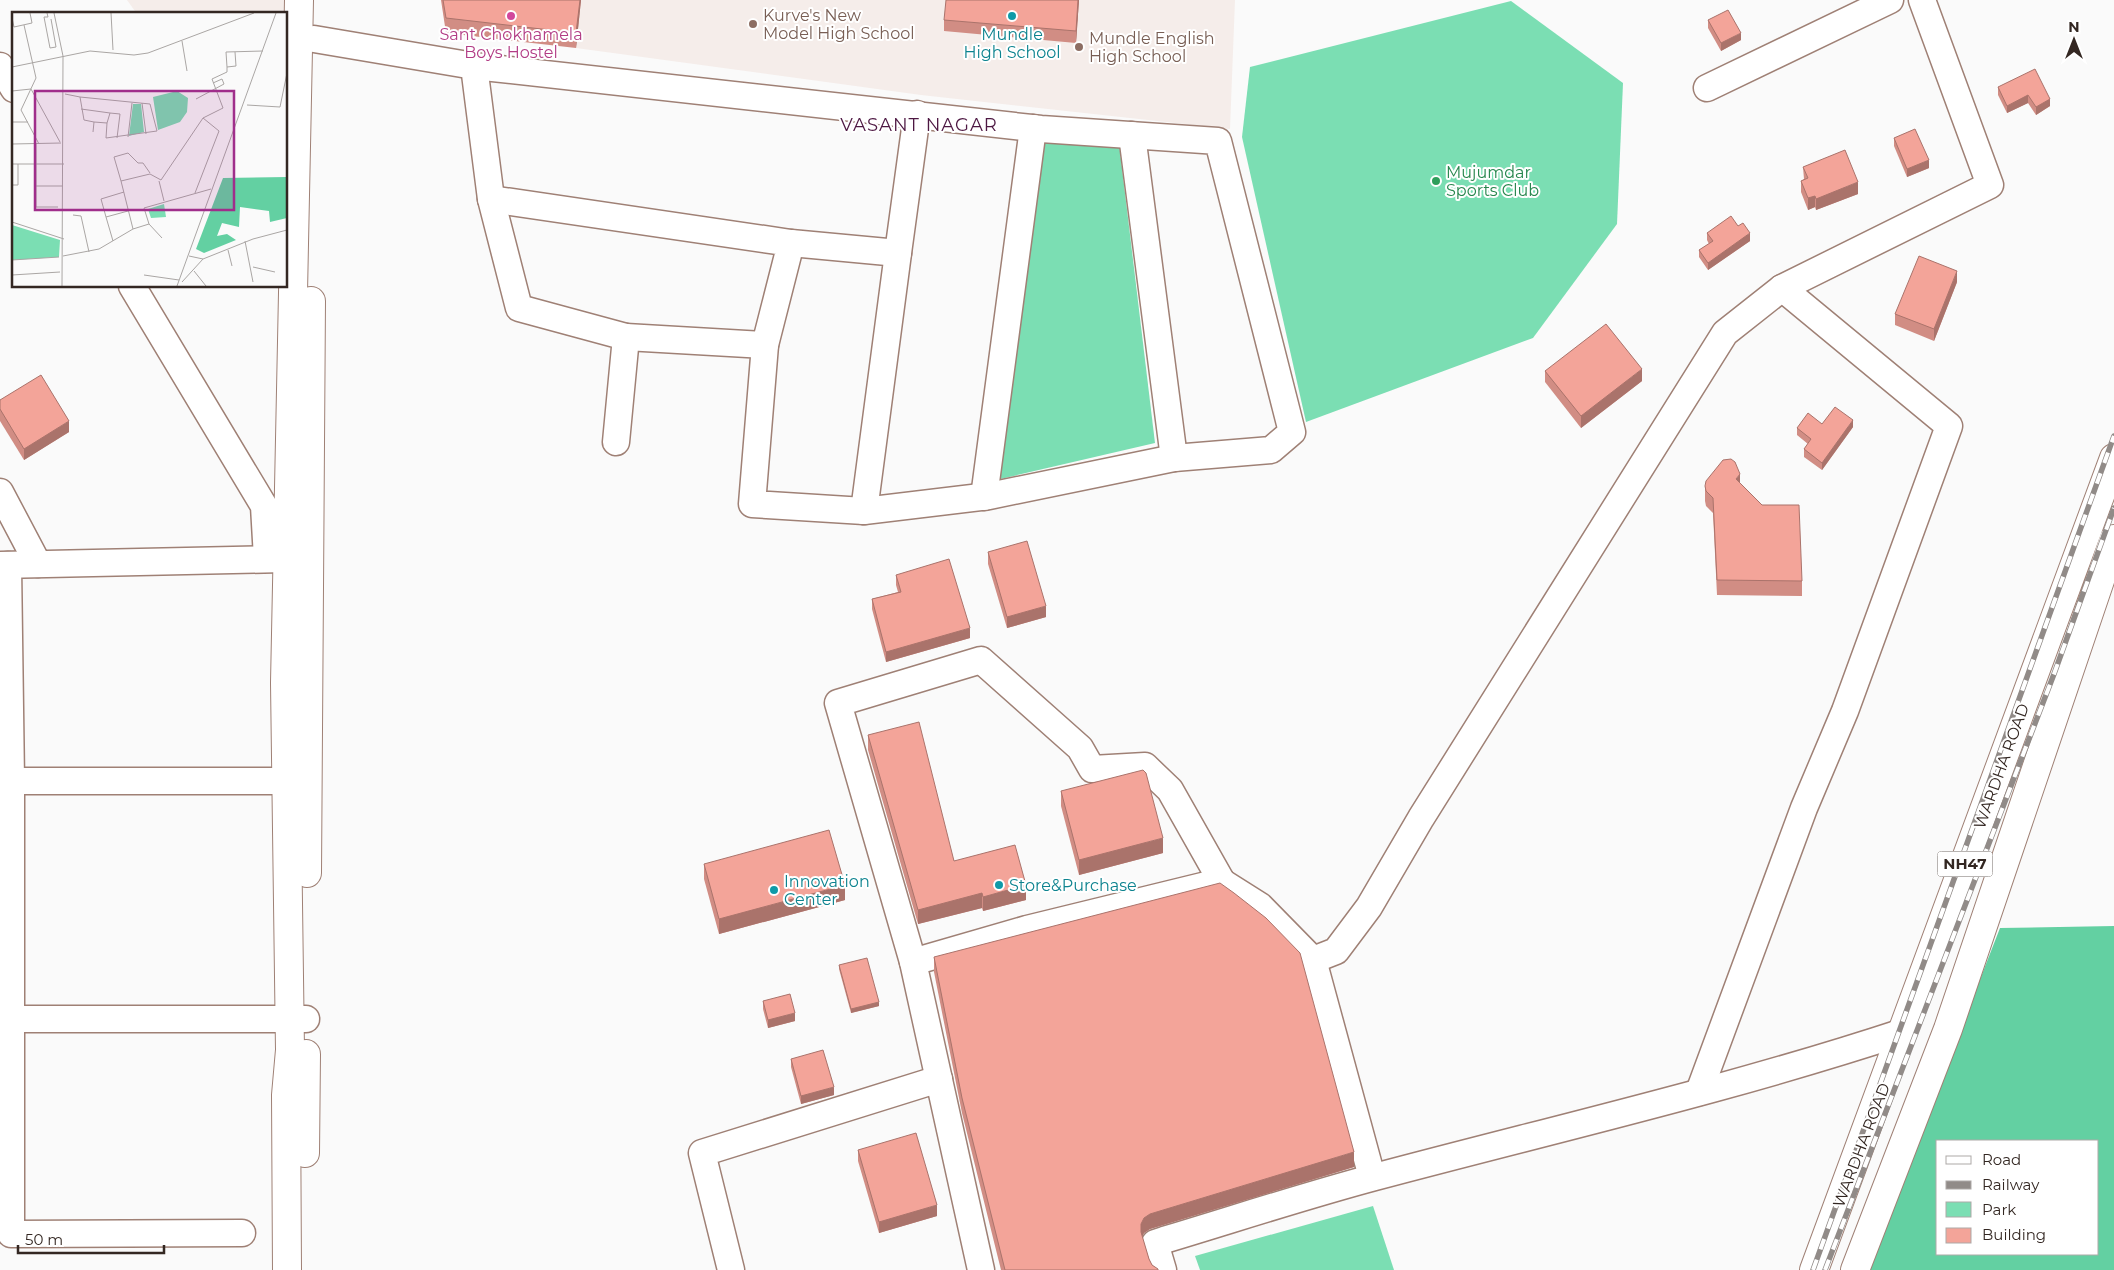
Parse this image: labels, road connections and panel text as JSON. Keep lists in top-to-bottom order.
{
  "streets": {
    "main road": ["WARDHA ROAD", "NH47"]
  },
  "districts": ["VASANT NAGAR"],
  "places": [
    "Sant Chokhamela Boys Hostel",
    "Mundle High School",
    "Kurve's New Model High School",
    "Mundle English High School",
    "Mujumdar Sports Club",
    "Store&Purchase",
    "Innovation Center"
  ],
  "legend": [
    "Road",
    "Railway",
    "Park",
    "Building"
  ],
  "scale_bar": "50 m",
  "north": "top"
}
